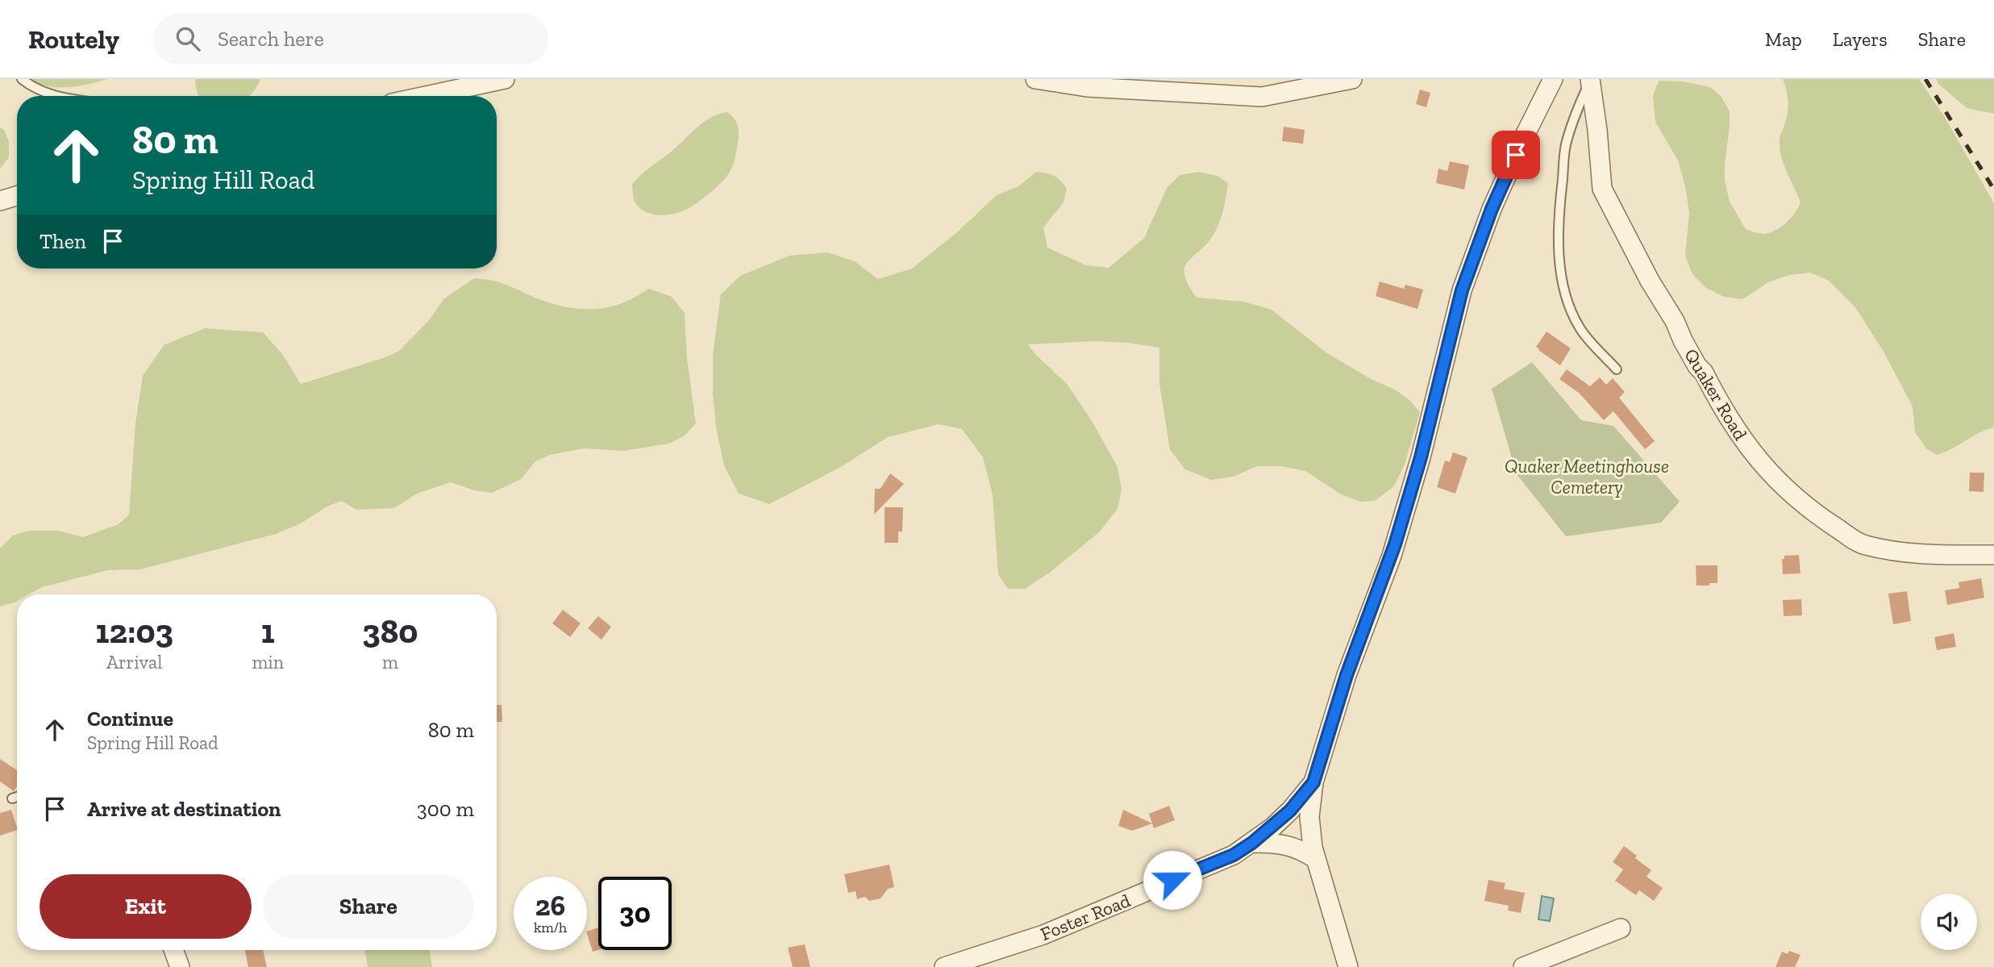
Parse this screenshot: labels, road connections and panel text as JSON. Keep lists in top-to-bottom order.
{
  "streets": {
    "street": ["Quaker Road", "Foster Road"]
  },
  "parks": ["Quaker Meetinghouse Cemetery"],
  "page": {
    "header": "Routely",
    "search": "Search here",
    "nav": ["Map", "Layers", "Share"],
    "turn": ["80 m", "Spring Hill Road"],
    "then": "Then",
    "eta": [
      "12:03",
      "Arrival",
      "1",
      "min",
      "380",
      "m"
    ],
    "list": [
      {
        "name": "Continue",
        "note": "Spring Hill Road",
        "value": "80 m"
      },
      {
        "name": "Arrive at destination",
        "value": "300 m"
      }
    ],
    "buttons": ["Exit", "Share"],
    "speed": "26 km/h",
    "limit": "30"
  }
}
